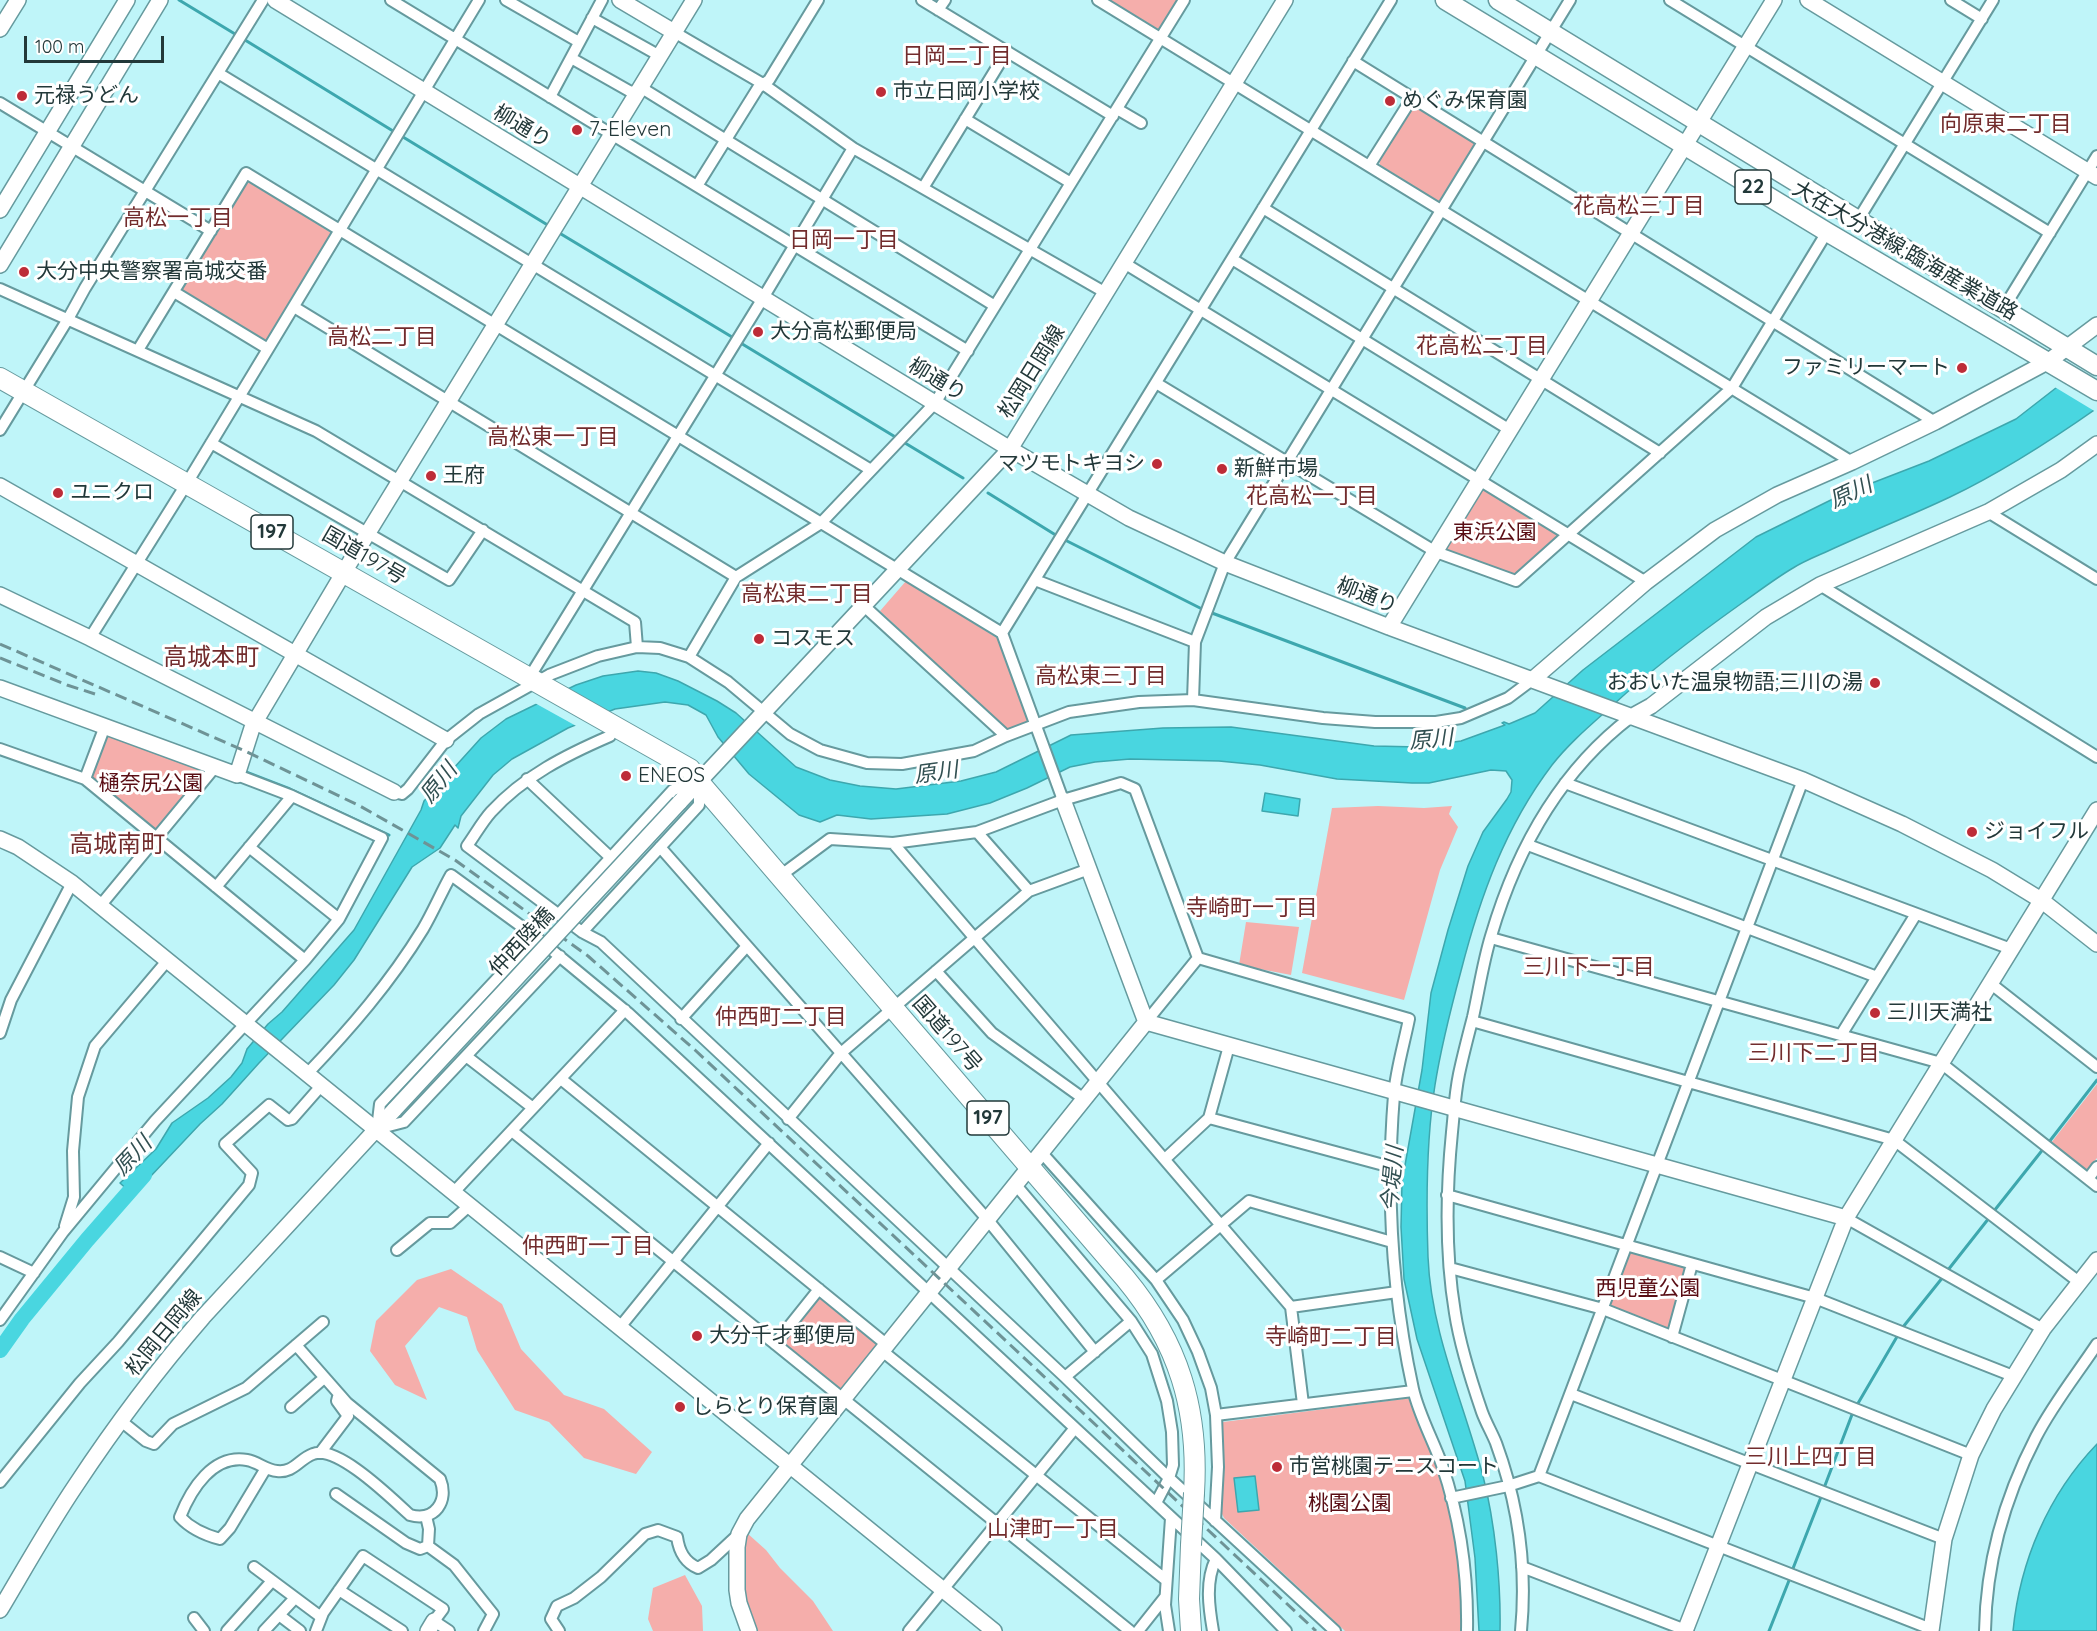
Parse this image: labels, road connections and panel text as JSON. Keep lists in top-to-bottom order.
{
  "streets": {
    "highway": ["197", "国道197号"],
    "main road": ["22", "大在大分港線;臨海産業道路"],
    "street": ["柳通り", "松岡日岡線", "仲西陸橋"]
  },
  "crossings": [
    ["柳通り", "松岡日岡線"],
    ["松岡日岡線", "国道197号"],
    ["松岡日岡線", "仲西陸橋"],
    ["国道197号", "仲西陸橋"]
  ],
  "districts": [
    "日岡二丁目",
    "向原東二丁目",
    "花高松三丁目",
    "高松一丁目",
    "日岡一丁目",
    "高松二丁目",
    "花高松二丁目",
    "高松東一丁目",
    "花高松一丁目",
    "高松東二丁目",
    "高城本町",
    "高松東三丁目",
    "高城南町",
    "寺崎町一丁目",
    "三川下一丁目",
    "仲西町二丁目",
    "三川下二丁目",
    "仲西町一丁目",
    "寺崎町二丁目",
    "三川上四丁目",
    "山津町一丁目"
  ],
  "water": ["原川", "今堤川"],
  "parks": [
    "東浜公園",
    "樋奈尻公園",
    "西児童公園",
    "桃園公園"
  ],
  "places": [
    "市立日岡小学校",
    "元禄うどん",
    "めぐみ保育園",
    "7-Eleven",
    "大分中央警察署高城交番",
    "大分高松郵便局",
    "ファミリーマート",
    "マツモトキヨシ",
    "新鮮市場",
    "王府",
    "ユニクロ",
    "コスモス",
    "おおいた温泉物語;三川の湯",
    "ENEOS",
    "ジョイフル",
    "三川天満社",
    "大分千才郵便局",
    "しらとり保育園",
    "市営桃園テニスコート"
  ],
  "scale_bar": "100 m"
}
